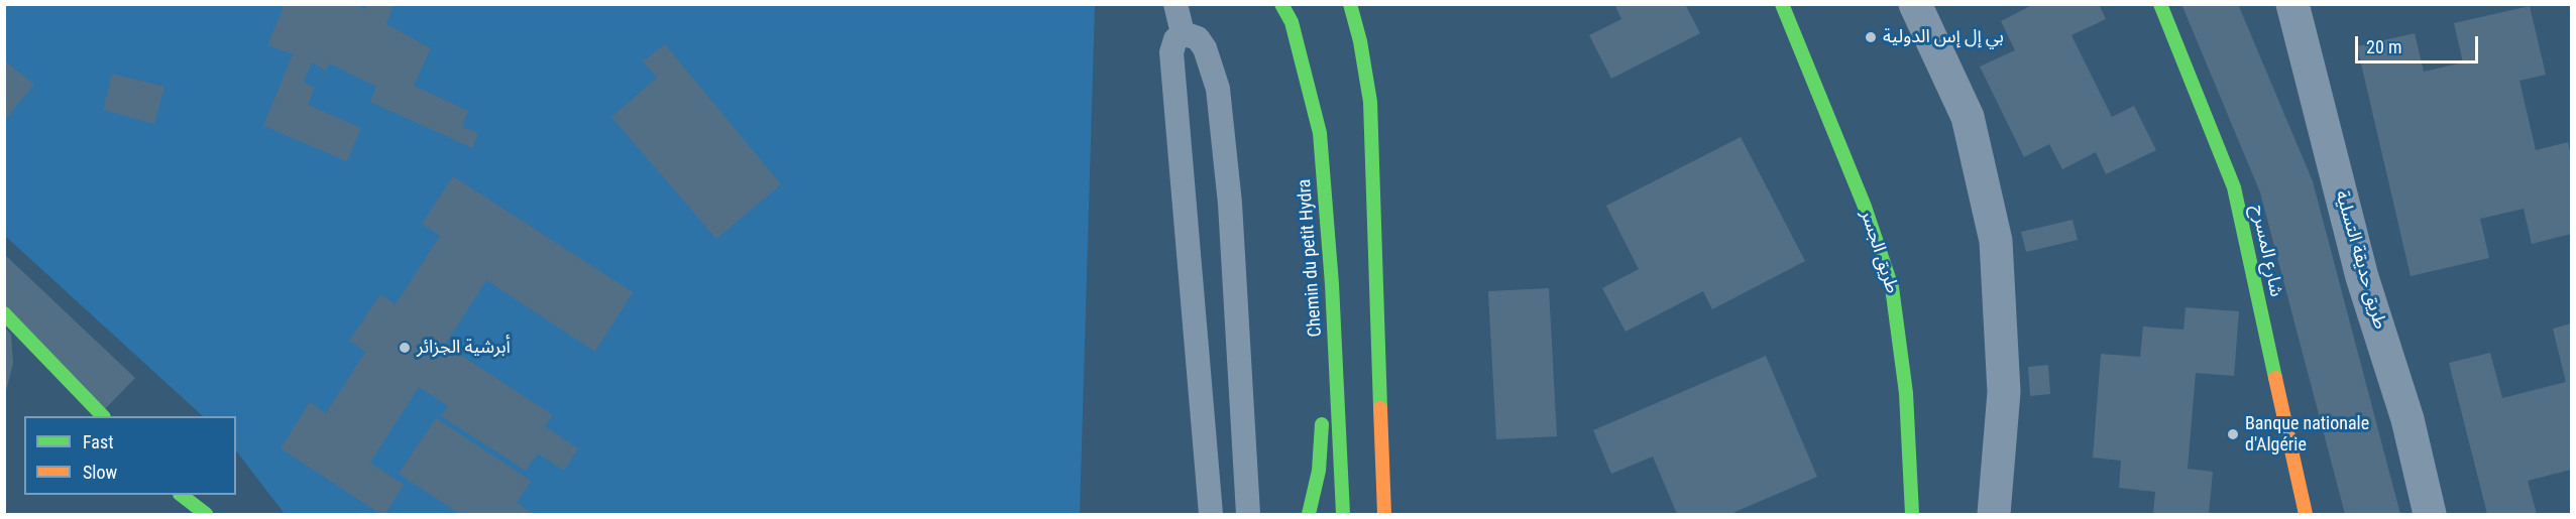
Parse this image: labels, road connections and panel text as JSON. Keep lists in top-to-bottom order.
{
  "streets": {
    "street": [
      "شارع المسرح",
      "طريق الجسر",
      "Chemin du petit Hydra",
      "طريق حديقة التسلية"
    ]
  },
  "places": ["بي إل إس الدولية", "أبرشية الجزائر", "Banque nationale d'Algérie"],
  "legend": ["Fast", "Slow"],
  "scale_bar": "20 m"
}
